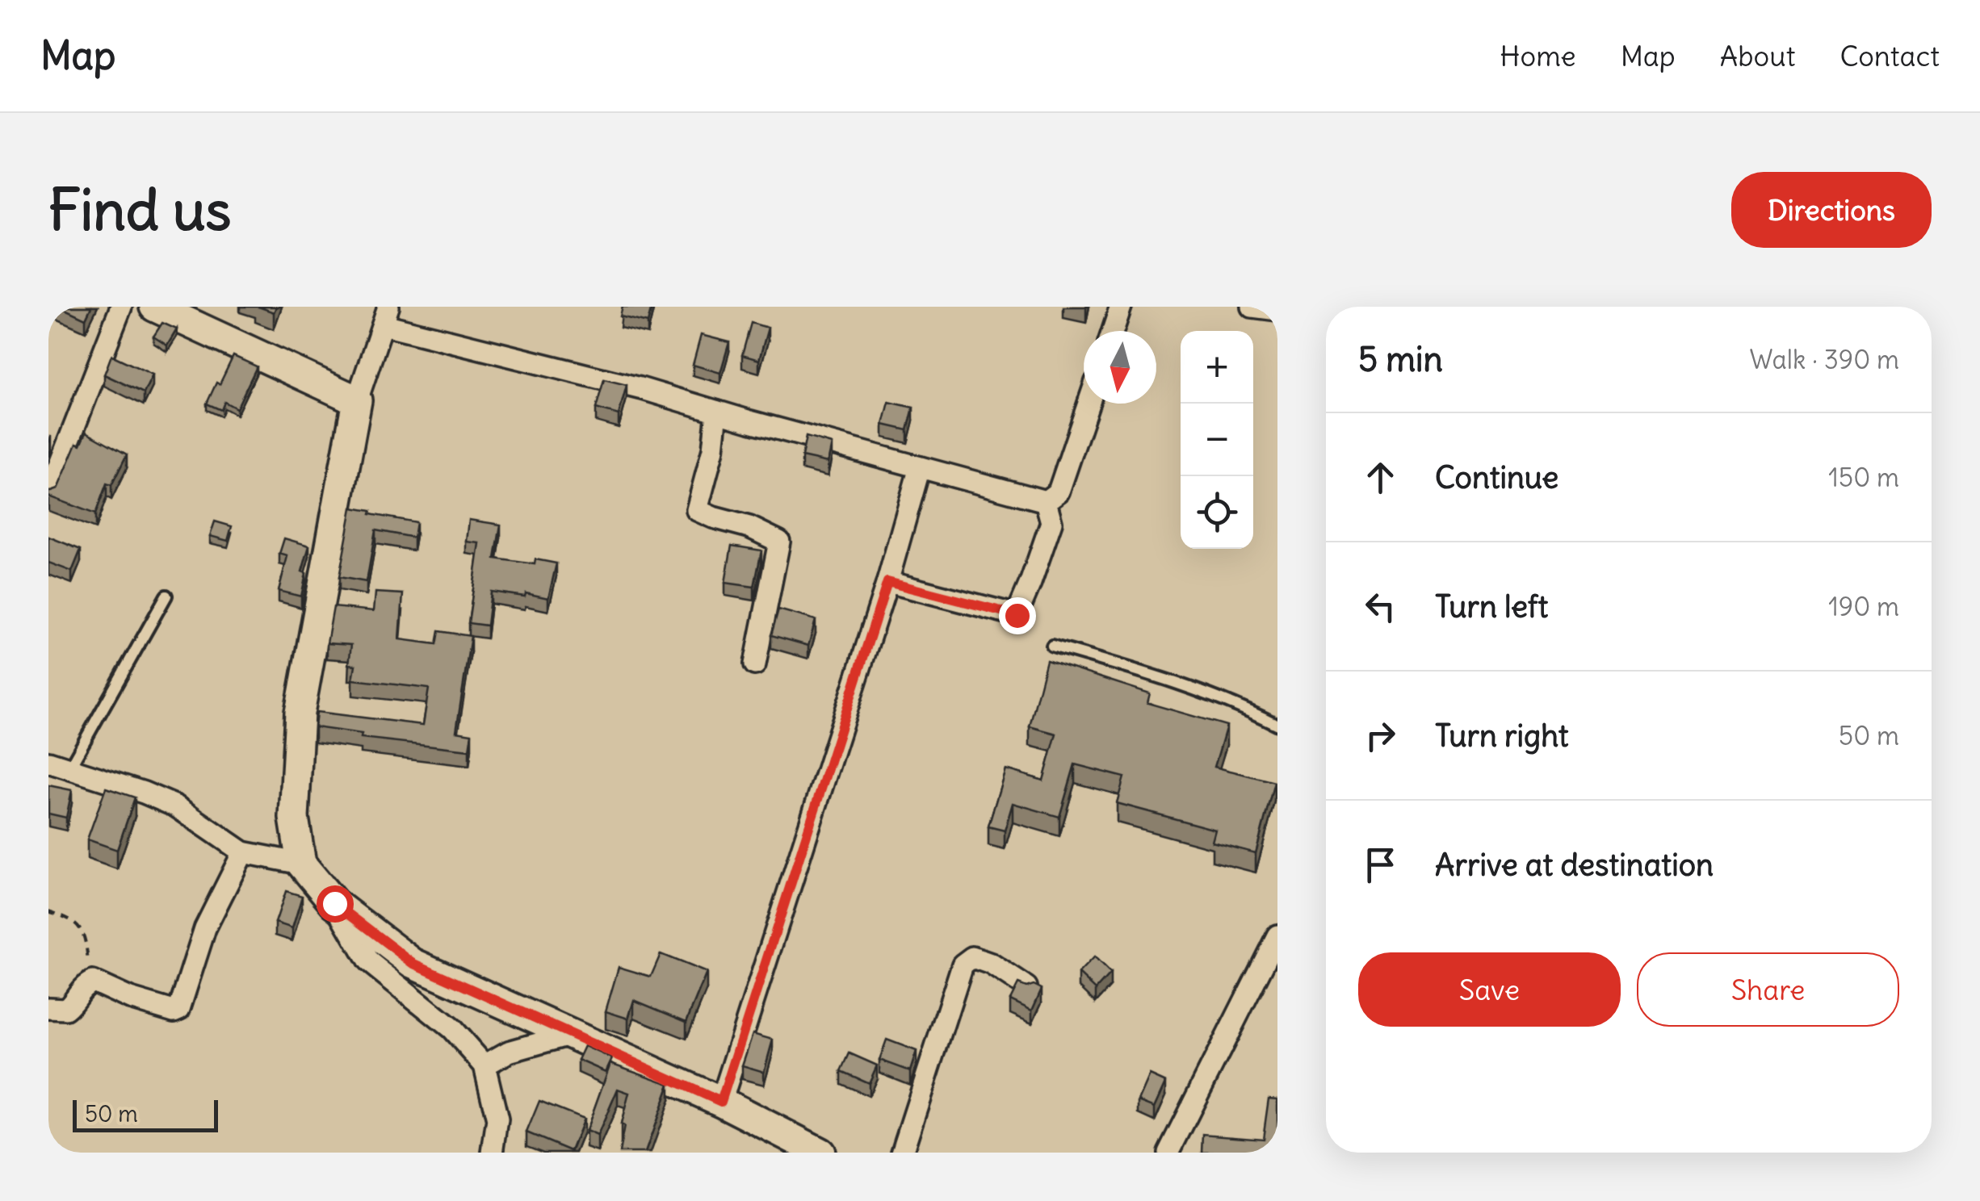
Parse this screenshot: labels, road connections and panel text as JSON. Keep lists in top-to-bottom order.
{
  "scale_bar": "50 m",
  "north": "bottom",
  "page": {
    "header": "Map",
    "nav": [
      "Home",
      "Map",
      "About",
      "Contact"
    ],
    "buttons": [
      "Directions",
      ["Save", "Share"]
    ],
    "title": "Find us",
    "heading": ["5 min", "Walk · 390 m"],
    "map_buttons": ["+", "−"],
    "list": [
      ["Continue", "150 m"],
      ["Turn left", "190 m"],
      ["Turn right", "50 m"],
      "Arrive at destination"
    ],
    "scale": "50 m"
  }
}
